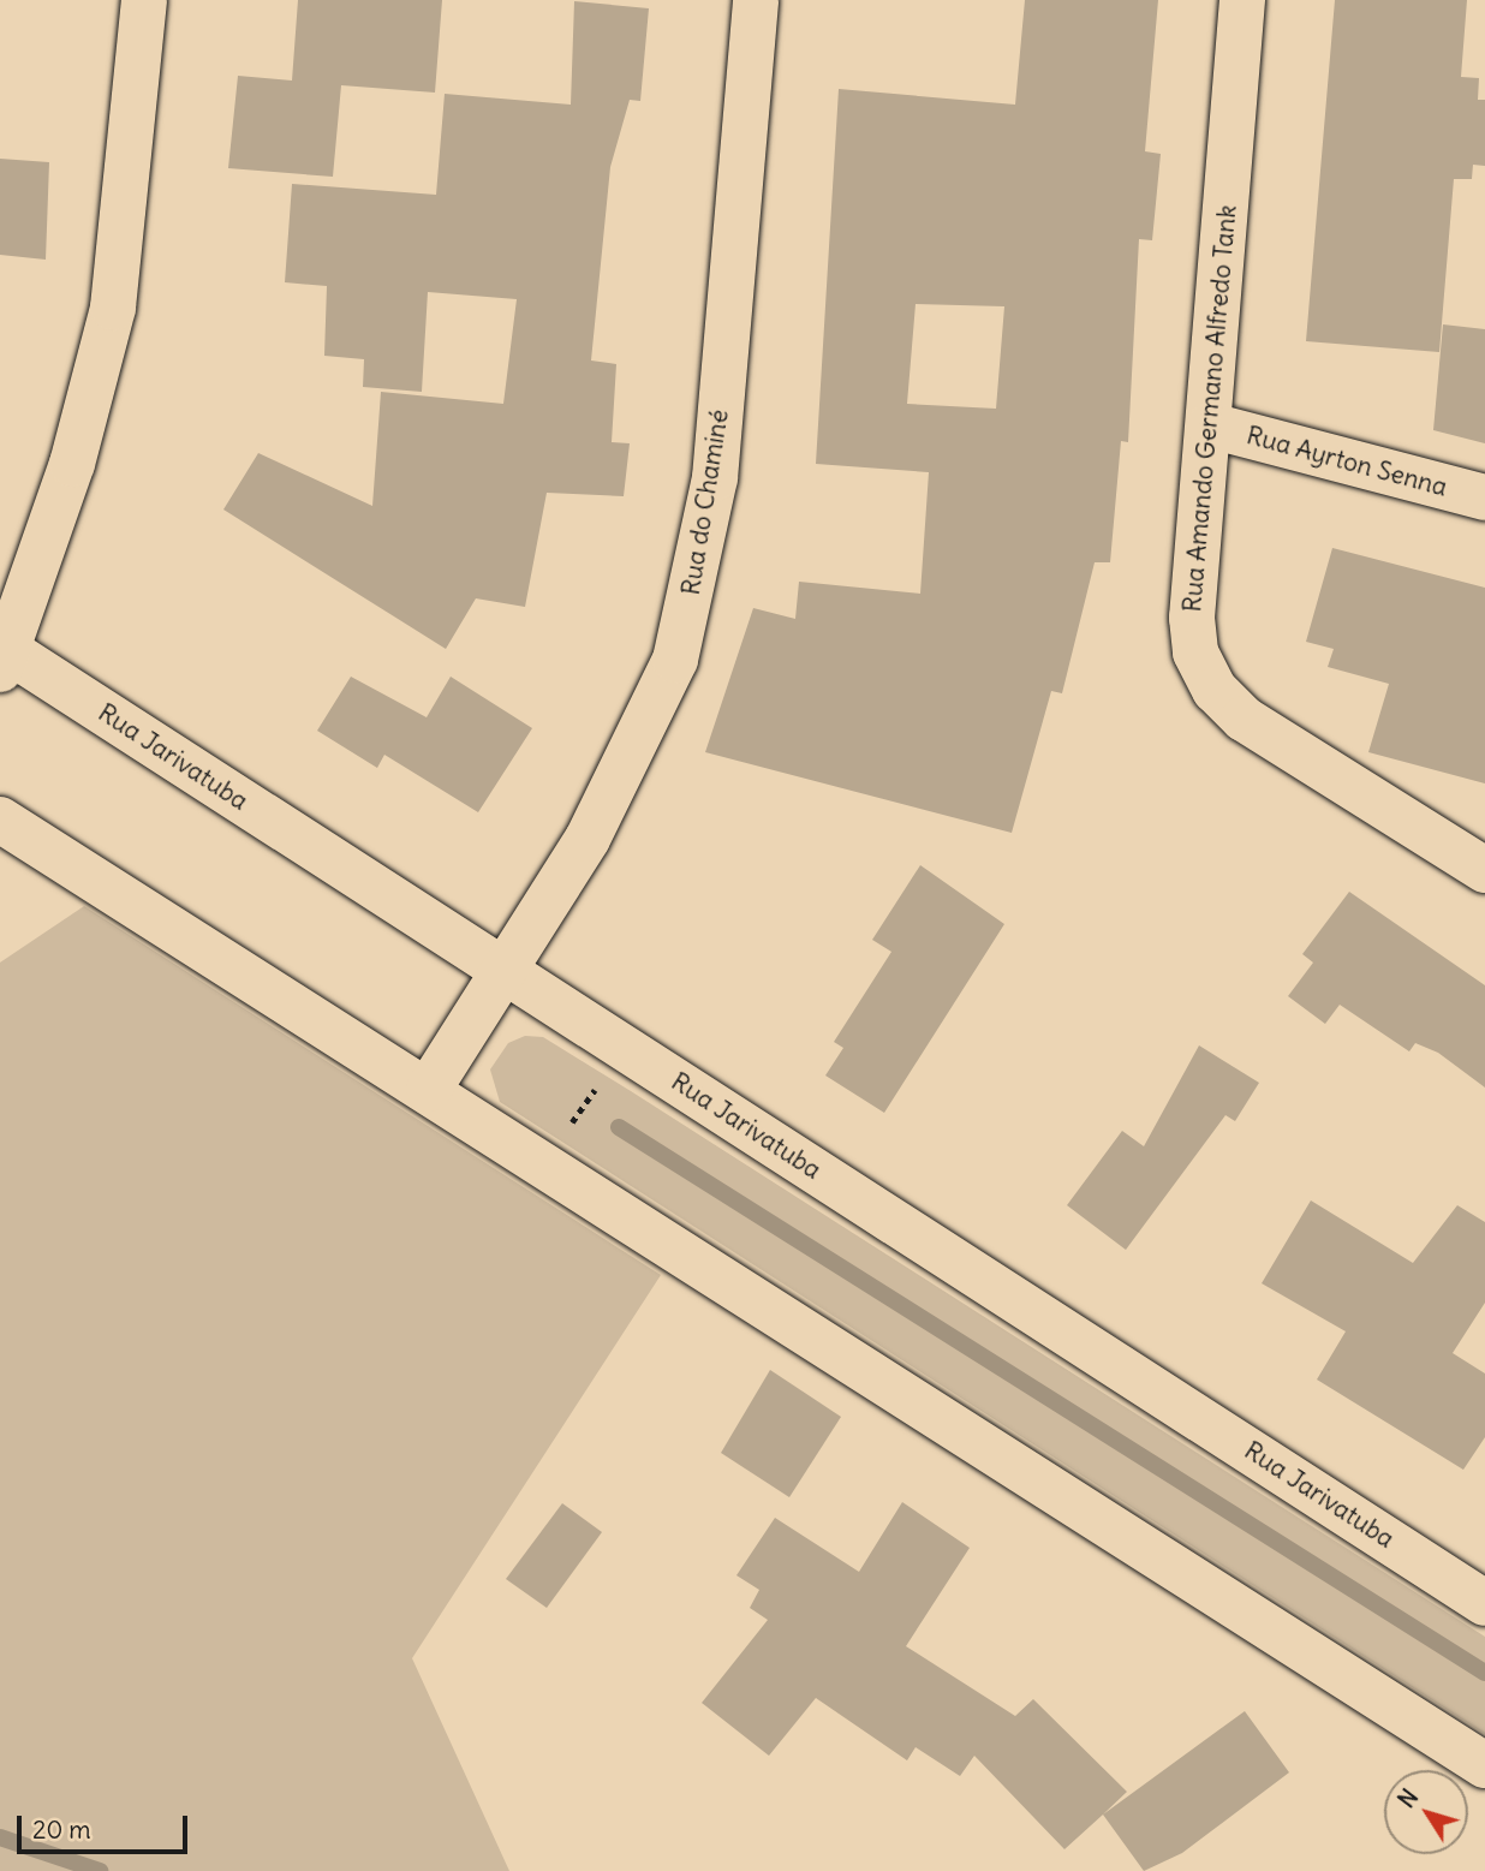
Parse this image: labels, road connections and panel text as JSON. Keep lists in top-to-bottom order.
{
  "streets": {
    "street": [
      "Rua Amando Germano Alfredo Tank",
      "Rua Ayrton Senna",
      "Rua do Chaminé",
      "Rua Jarivatuba"
    ]
  },
  "crossings": [
    ["Rua Amando Germano Alfredo Tank", "Rua Ayrton Senna"],
    ["Rua do Chaminé", "Rua Jarivatuba"]
  ],
  "scale_bar": "20 m",
  "north": "top left"
}
